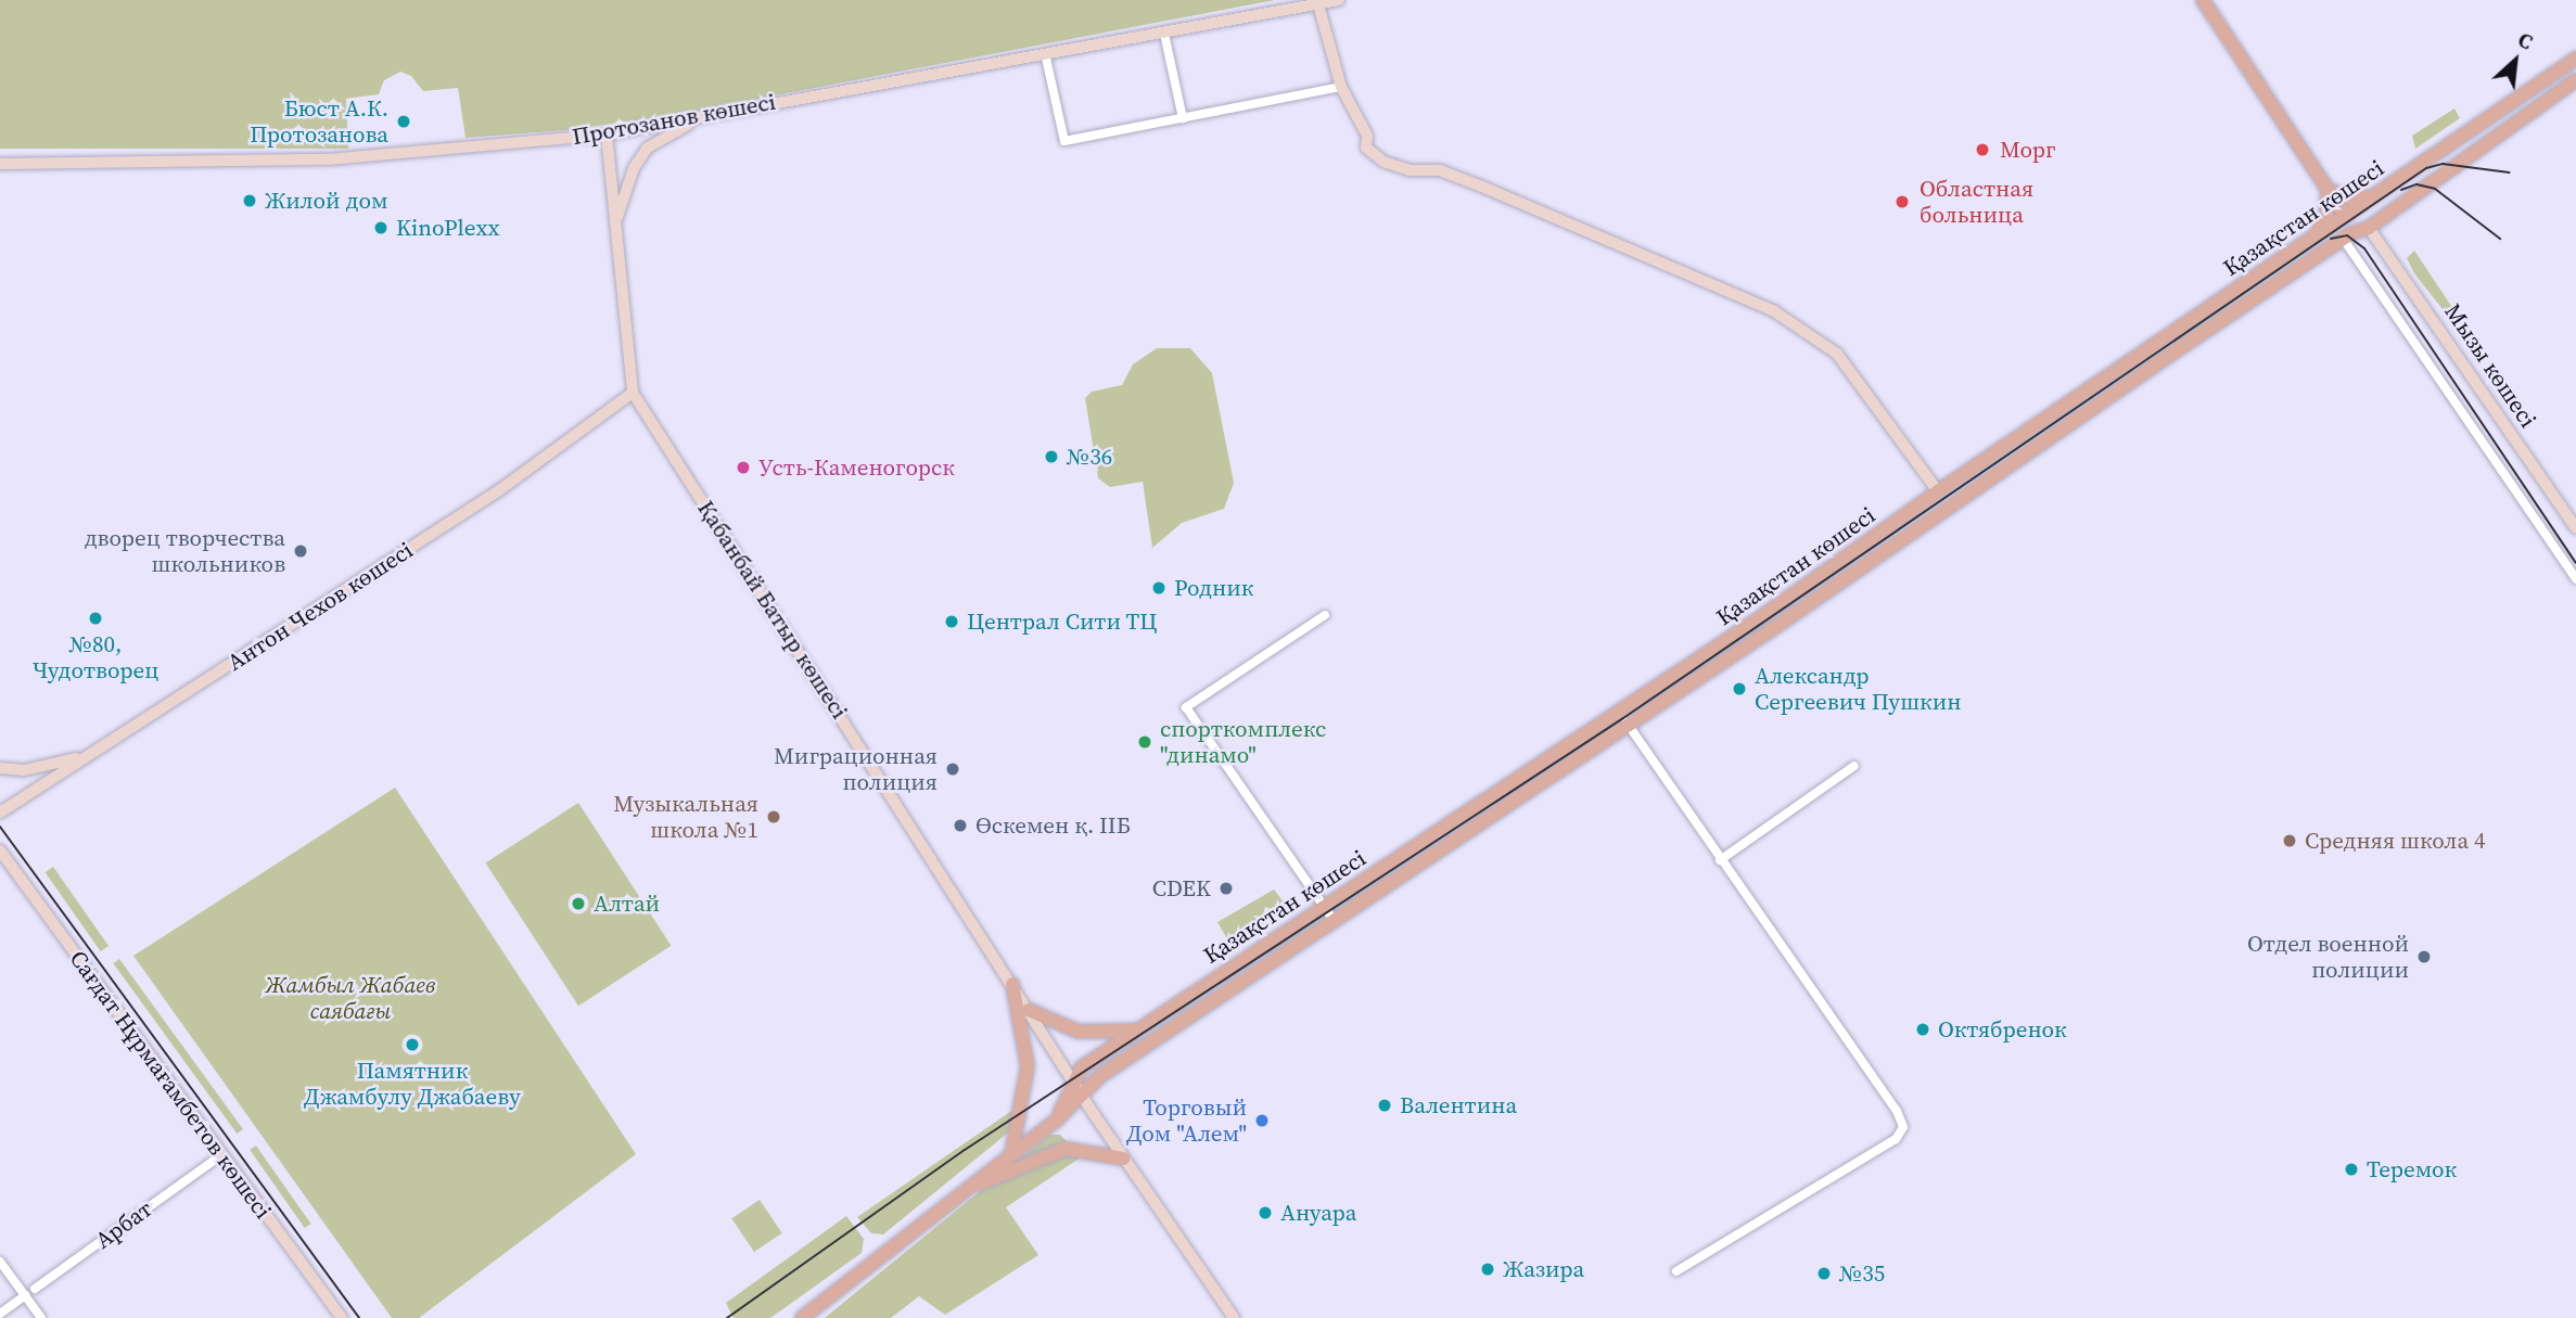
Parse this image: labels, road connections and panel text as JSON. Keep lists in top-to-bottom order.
{
  "streets": {
    "main road": ["Қазақстан көшесі"],
    "street": [
      "Протозанов көшесі",
      "Мызы көшесі",
      "Антон Чехов көшесі",
      "Қабанбай Батыр көшесі",
      "Сағдат Нұрмағамбетов көшесі",
      "Арбат"
    ]
  },
  "crossings": [
    ["Қазақстан көшесі", "Мызы көшесі"],
    ["Қазақстан көшесі", "Қабанбай Батыр көшесі"],
    ["Антон Чехов көшесі", "Қабанбай Батыр көшесі"]
  ],
  "parks": ["Жамбыл Жабаев саябағы"],
  "places": [
    "Бюст А.К. Протозанова",
    "Морг",
    "Жилой дом",
    "Областная больница",
    "KinoPlexx",
    "№36",
    "Усть-Каменогорск",
    "дворец творчества школьников",
    "Родник",
    "№80, Чудотворец",
    "Централ Сити ТЦ",
    "Александр Сергеевич Пушкин",
    "спорткомплекс \"динамо\"",
    "Миграционная полиция",
    "Музыкальная школа №1",
    "Өскемен қ. ІІБ",
    "Средняя школа 4",
    "CDEK",
    "Алтай",
    "Отдел военной полиции",
    "Октябренок",
    "Памятник Джамбулу Джабаеву",
    "Валентина",
    "Торговый Дом \"Алем\"",
    "Теремок",
    "Ануара",
    "Жазира",
    "№35"
  ],
  "north": "top right"
}
